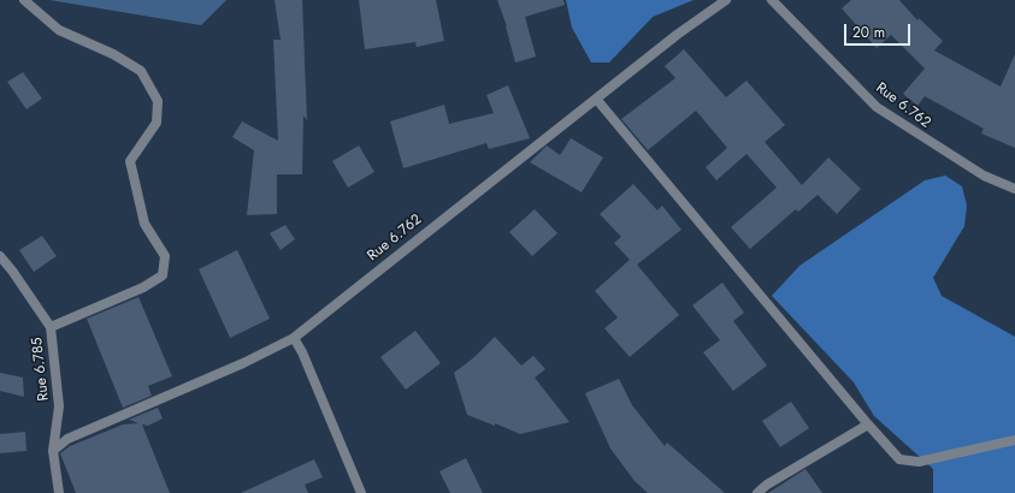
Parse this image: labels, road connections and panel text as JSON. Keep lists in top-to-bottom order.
{
  "streets": {
    "street": ["Rue 6.762", "Rue 6.785"]
  },
  "crossings": [
    ["Rue 6.762", "Rue 6.785"]
  ],
  "scale_bar": "20 m"
}
